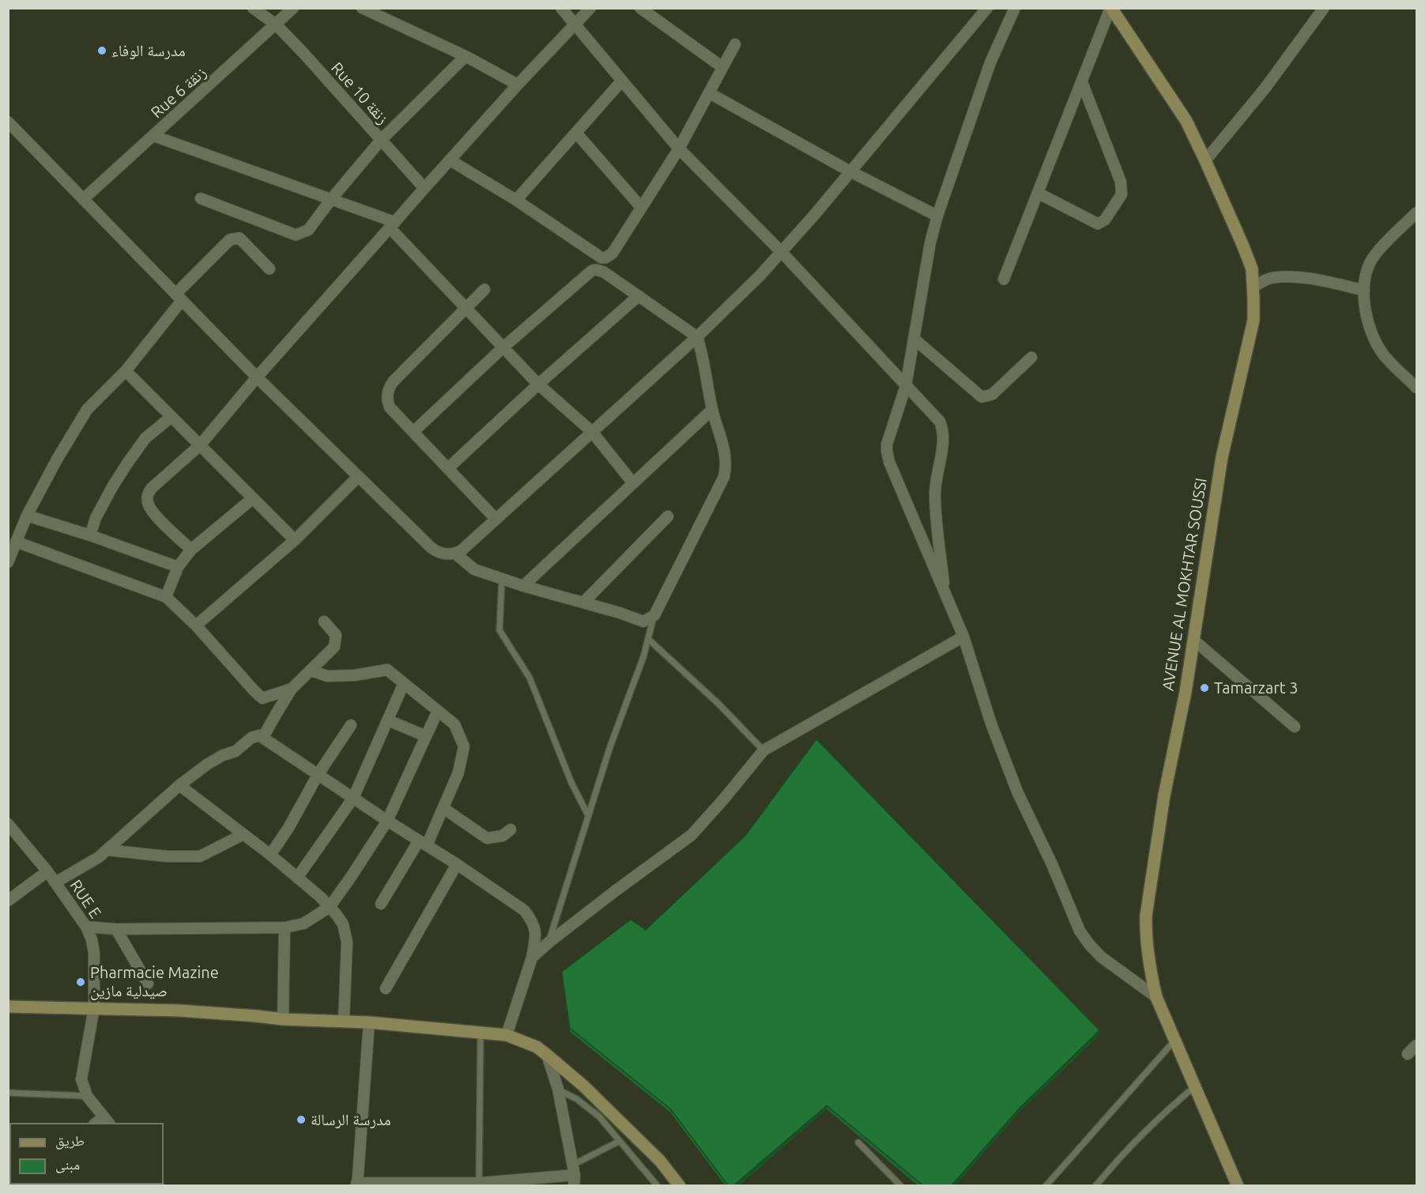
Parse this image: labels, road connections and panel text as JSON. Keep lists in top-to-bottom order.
{
  "streets": {
    "street": [
      "Rue 6 زنقة",
      "Rue 10 زنقة",
      "AVENUE AL MOKHTAR SOUSSI",
      "RUE E"
    ]
  },
  "crossings": [
    ["Rue 6 زنقة", "Rue 10 زنقة"]
  ],
  "places": [
    "مدرسة الوفاء",
    "Tamarzart 3",
    "Pharmacie Mazine صيدلية مازين",
    "مدرسة الرسالة"
  ],
  "legend": ["طريق", "مبنى"]
}
